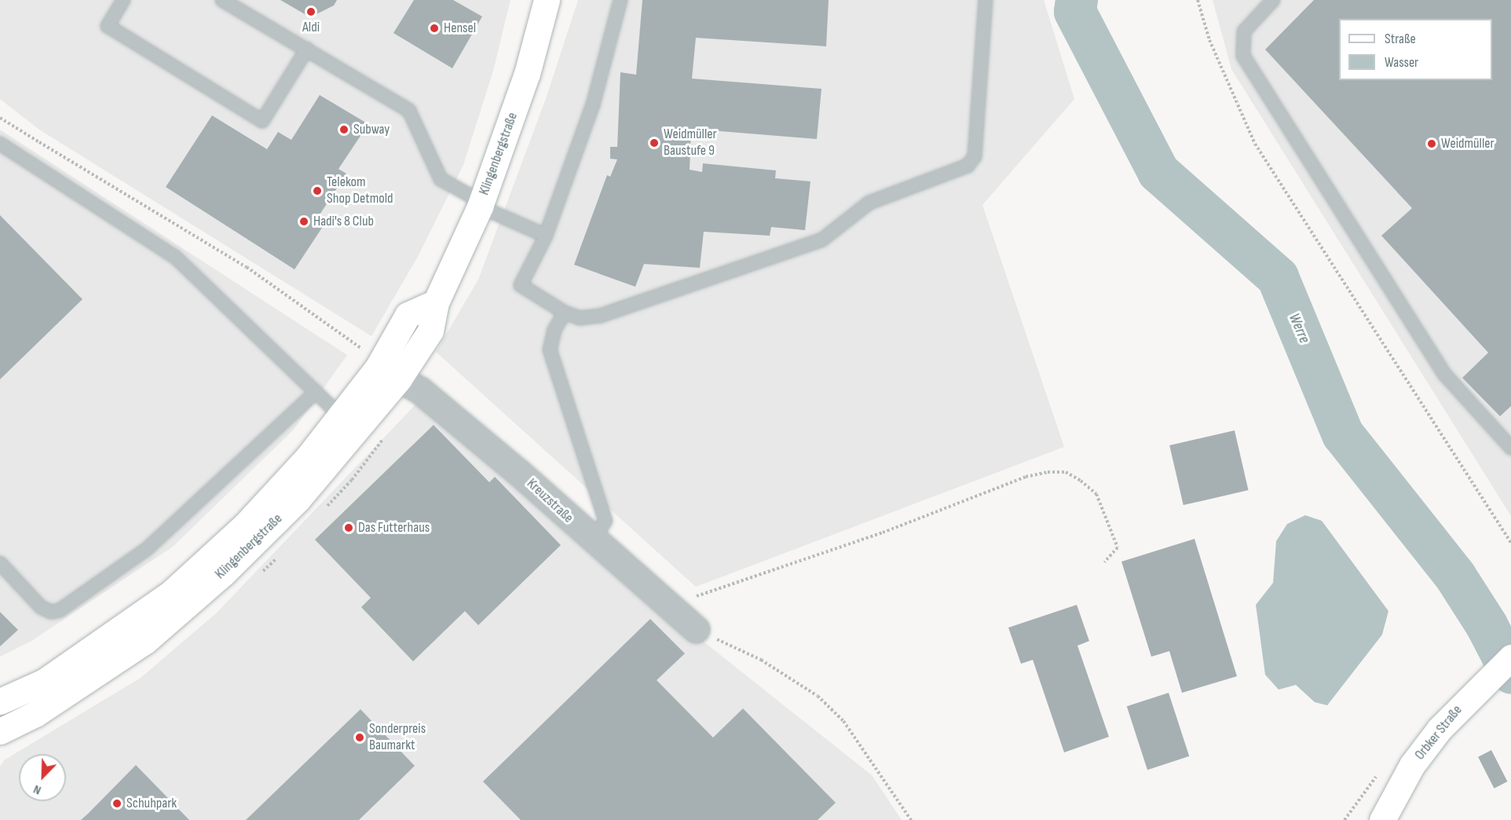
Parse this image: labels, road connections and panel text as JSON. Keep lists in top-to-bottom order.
{
  "streets": {
    "main road": ["Klingenbergstraße", "Orbker Straße"],
    "street": ["Kreuzstraße"]
  },
  "crossings": [
    ["Klingenbergstraße", "Kreuzstraße"]
  ],
  "water": ["Werre"],
  "places": [
    "Aldi",
    "Hensel",
    "Subway",
    "Weidmüller Baustufe 9",
    "Weidmüller",
    "Telekom Shop Detmold",
    "Hadi's 8 Club",
    "Das Futterhaus",
    "Sonderpreis Baumarkt",
    "Schuhpark"
  ],
  "legend": ["Straße", "Wasser"],
  "north": "bottom left"
}
